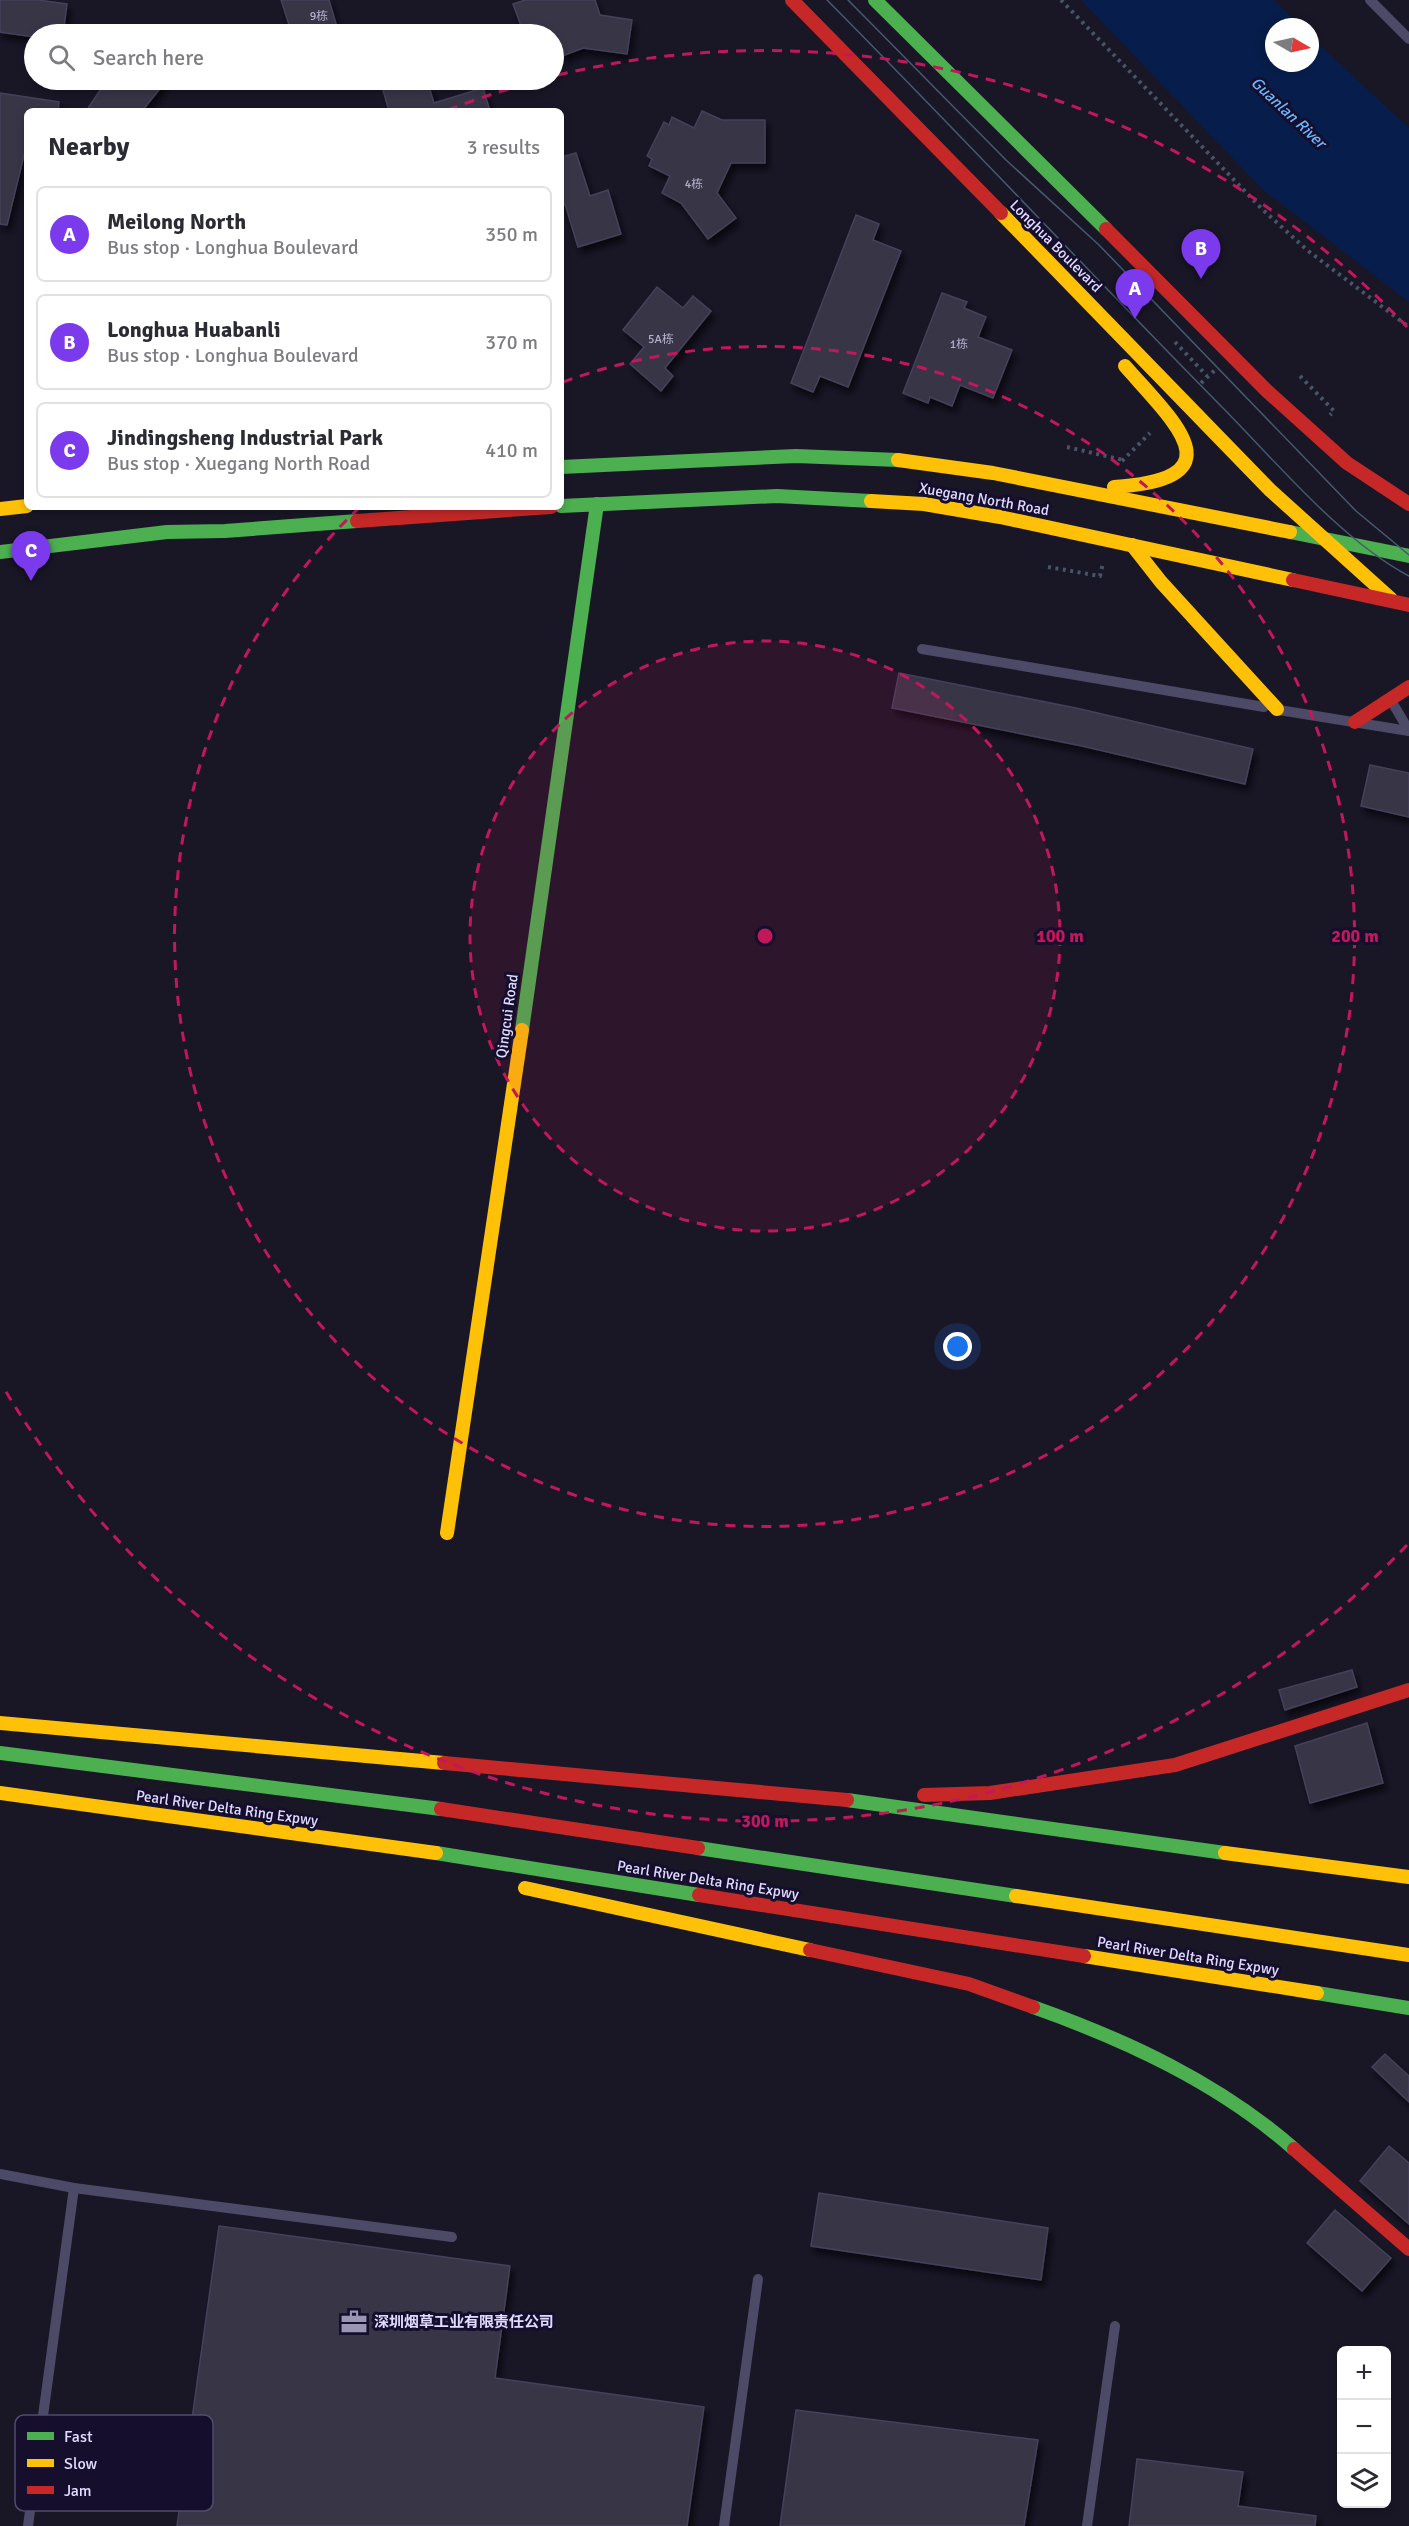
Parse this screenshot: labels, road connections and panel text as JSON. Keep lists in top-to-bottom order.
{
  "streets": {
    "main road": [
      "Longhua Boulevard",
      "Xuegang North Road",
      "Qingcui Road",
      "Pearl River Delta Ring Expwy"
    ]
  },
  "crossings": [
    ["Longhua Boulevard", "Xuegang North Road"],
    ["Xuegang North Road", "Qingcui Road"]
  ],
  "water": ["Guanlan River"],
  "places": {
    "office": ["深圳烟草工业有限责任公司"]
  },
  "house_numbers": [
    "9栋",
    "4栋",
    "5A栋",
    "1栋"
  ],
  "legend": ["Fast", "Slow", "Jam"],
  "north": "right",
  "page": {
    "search": "Search here",
    "heading": ["Nearby", "3 results"],
    "list": [
      {
        "mark": "A",
        "name": "Meilong North",
        "note": "Bus stop · Longhua Boulevard",
        "value": "350 m"
      },
      {
        "mark": "B",
        "name": "Longhua Huabanli",
        "note": "Bus stop · Longhua Boulevard",
        "value": "370 m"
      },
      {
        "mark": "C",
        "name": "Jindingsheng Industrial Park",
        "note": "Bus stop · Xuegang North Road",
        "value": "410 m"
      }
    ],
    "pins": ["B", "A", "C"],
    "map_buttons": ["+", "−"]
  },
  "rings": ["100 m", "200 m", "300 m"]
}
